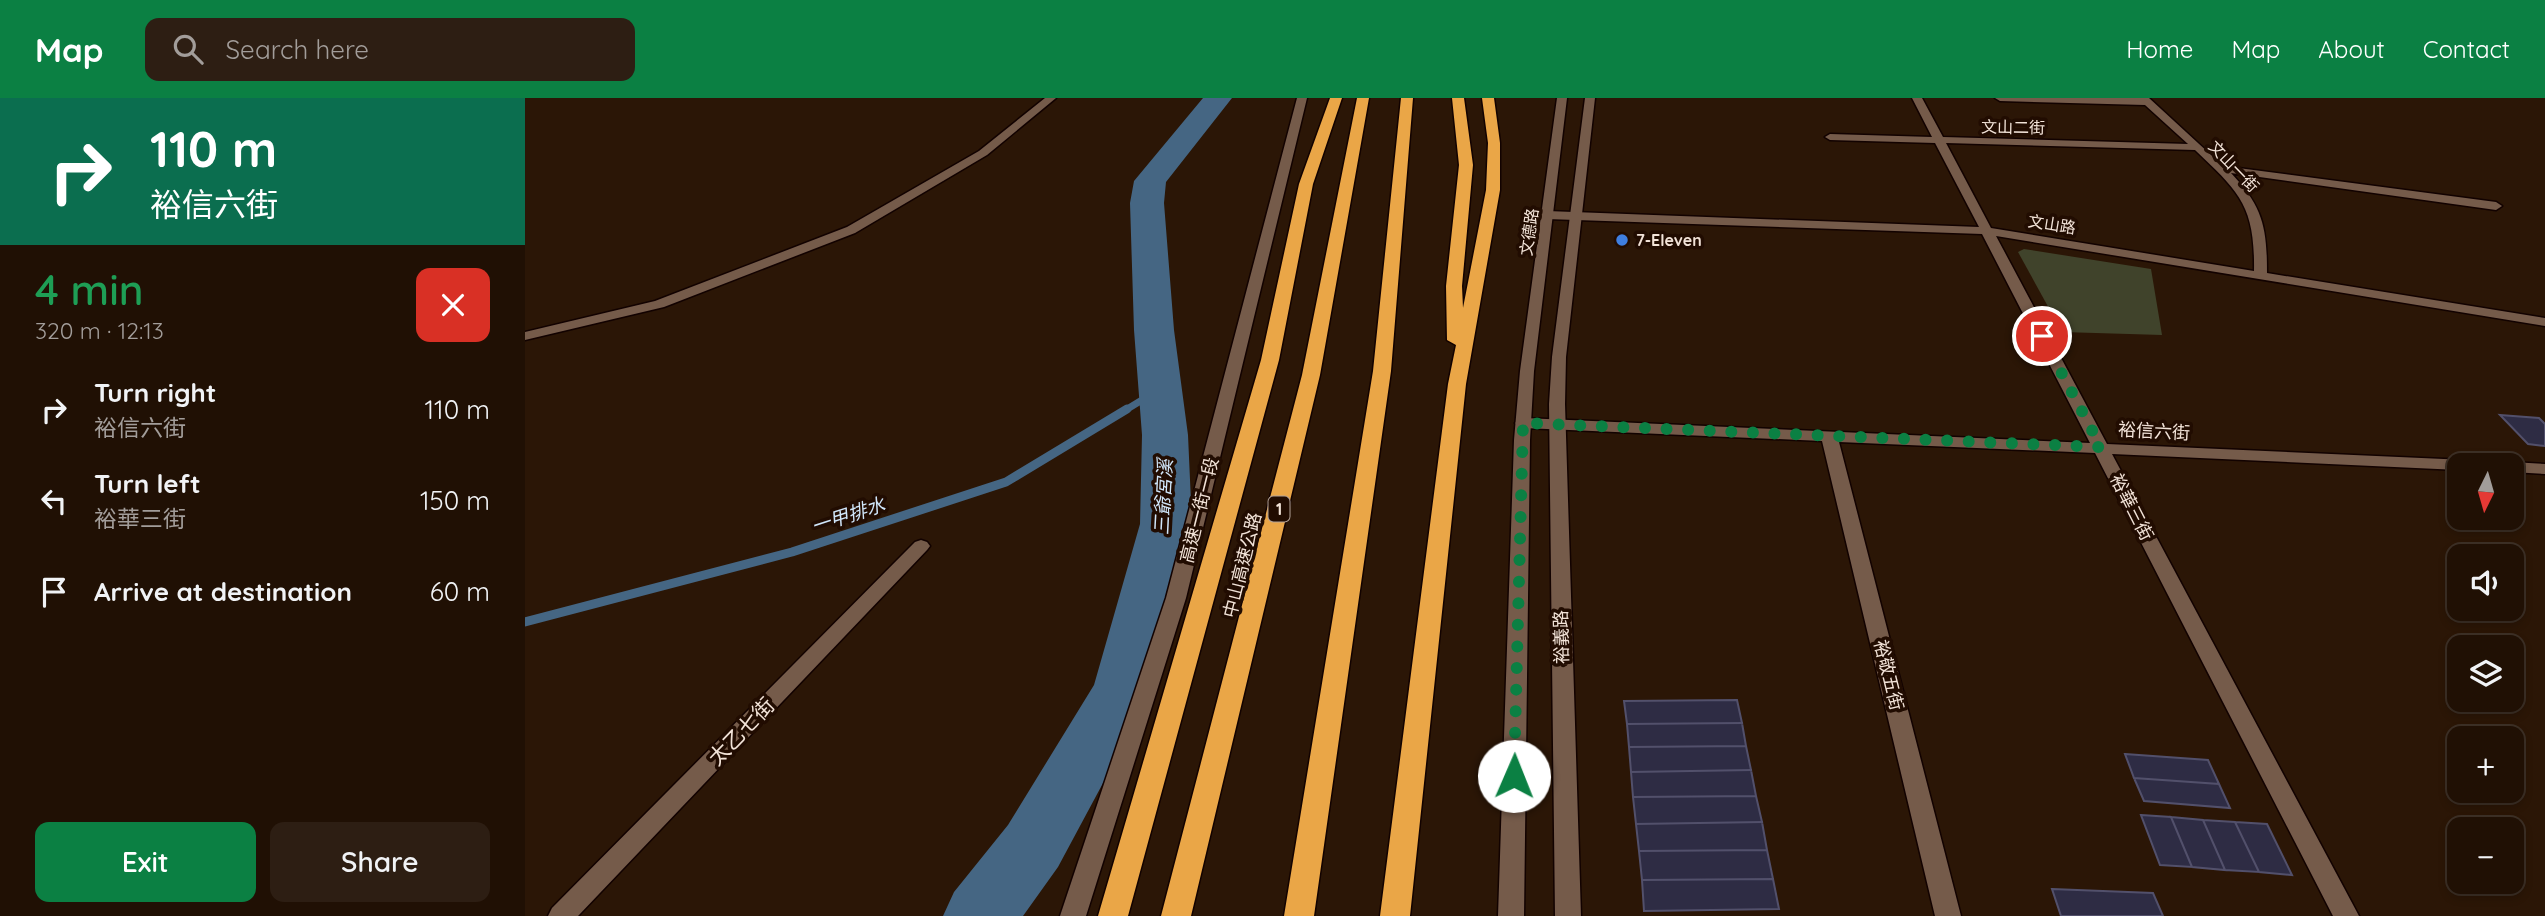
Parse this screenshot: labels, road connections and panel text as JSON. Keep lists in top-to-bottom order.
{
  "streets": {
    "highway": ["1", "中山高速公路"],
    "street": [
      "文山二街",
      "文山一街",
      "文山路",
      "文德路",
      "裕信六街",
      "裕華三街",
      "高速一街一段",
      "裕義路",
      "裕敬五街",
      "太乙七街"
    ]
  },
  "crossings": [
    ["文山二街", "文山一街"],
    ["文山二街", "裕華三街"],
    ["文山一街", "文山路"],
    ["文山路", "文德路"],
    ["文山路", "裕華三街"],
    ["文山路", "裕義路"],
    ["文德路", "裕信六街"],
    ["裕信六街", "裕華三街"],
    ["裕信六街", "裕義路"],
    ["裕信六街", "裕敬五街"]
  ],
  "water": ["三爺宮溪", "一甲排水"],
  "places": ["7-Eleven"],
  "north": "bottom",
  "page": {
    "header": "Map",
    "search": "Search here",
    "nav": [
      "Home",
      "Map",
      "About",
      "Contact"
    ],
    "turn": ["110 m", "裕信六街"],
    "heading": ["4 min", "320 m · 12:13"],
    "list": [
      {
        "name": "Turn right",
        "note": "裕信六街",
        "value": "110 m"
      },
      {
        "name": "Turn left",
        "note": "裕華三街",
        "value": "150 m"
      },
      {
        "name": "Arrive at destination",
        "value": "60 m"
      }
    ],
    "map_buttons": ["+", "−"],
    "buttons": ["Exit", "Share"]
  }
}
